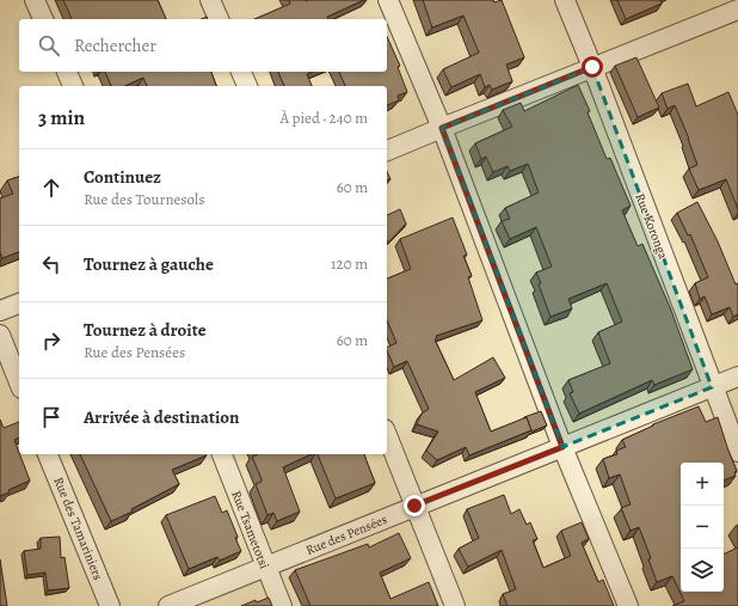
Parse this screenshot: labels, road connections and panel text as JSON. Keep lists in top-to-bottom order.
{
  "streets": {
    "street": [
      "Rue Koronga",
      "Rue des Tamariniers",
      "Rue Tsametotsi",
      "Rue des Pensées"
    ]
  },
  "crossings": [
    ["Rue Koronga", "Rue des Pensées"],
    ["Rue Tsametotsi", "Rue des Pensées"]
  ],
  "page": {
    "search": "Rechercher",
    "heading": ["3 min", "À pied · 240 m"],
    "list": [
      ["Continuez", "Rue des Tournesols", "60 m"],
      ["Tournez à gauche", "120 m"],
      ["Tournez à droite", "Rue des Pensées", "60 m"],
      "Arrivée à destination"
    ],
    "map_buttons": ["+", "−"]
  }
}
